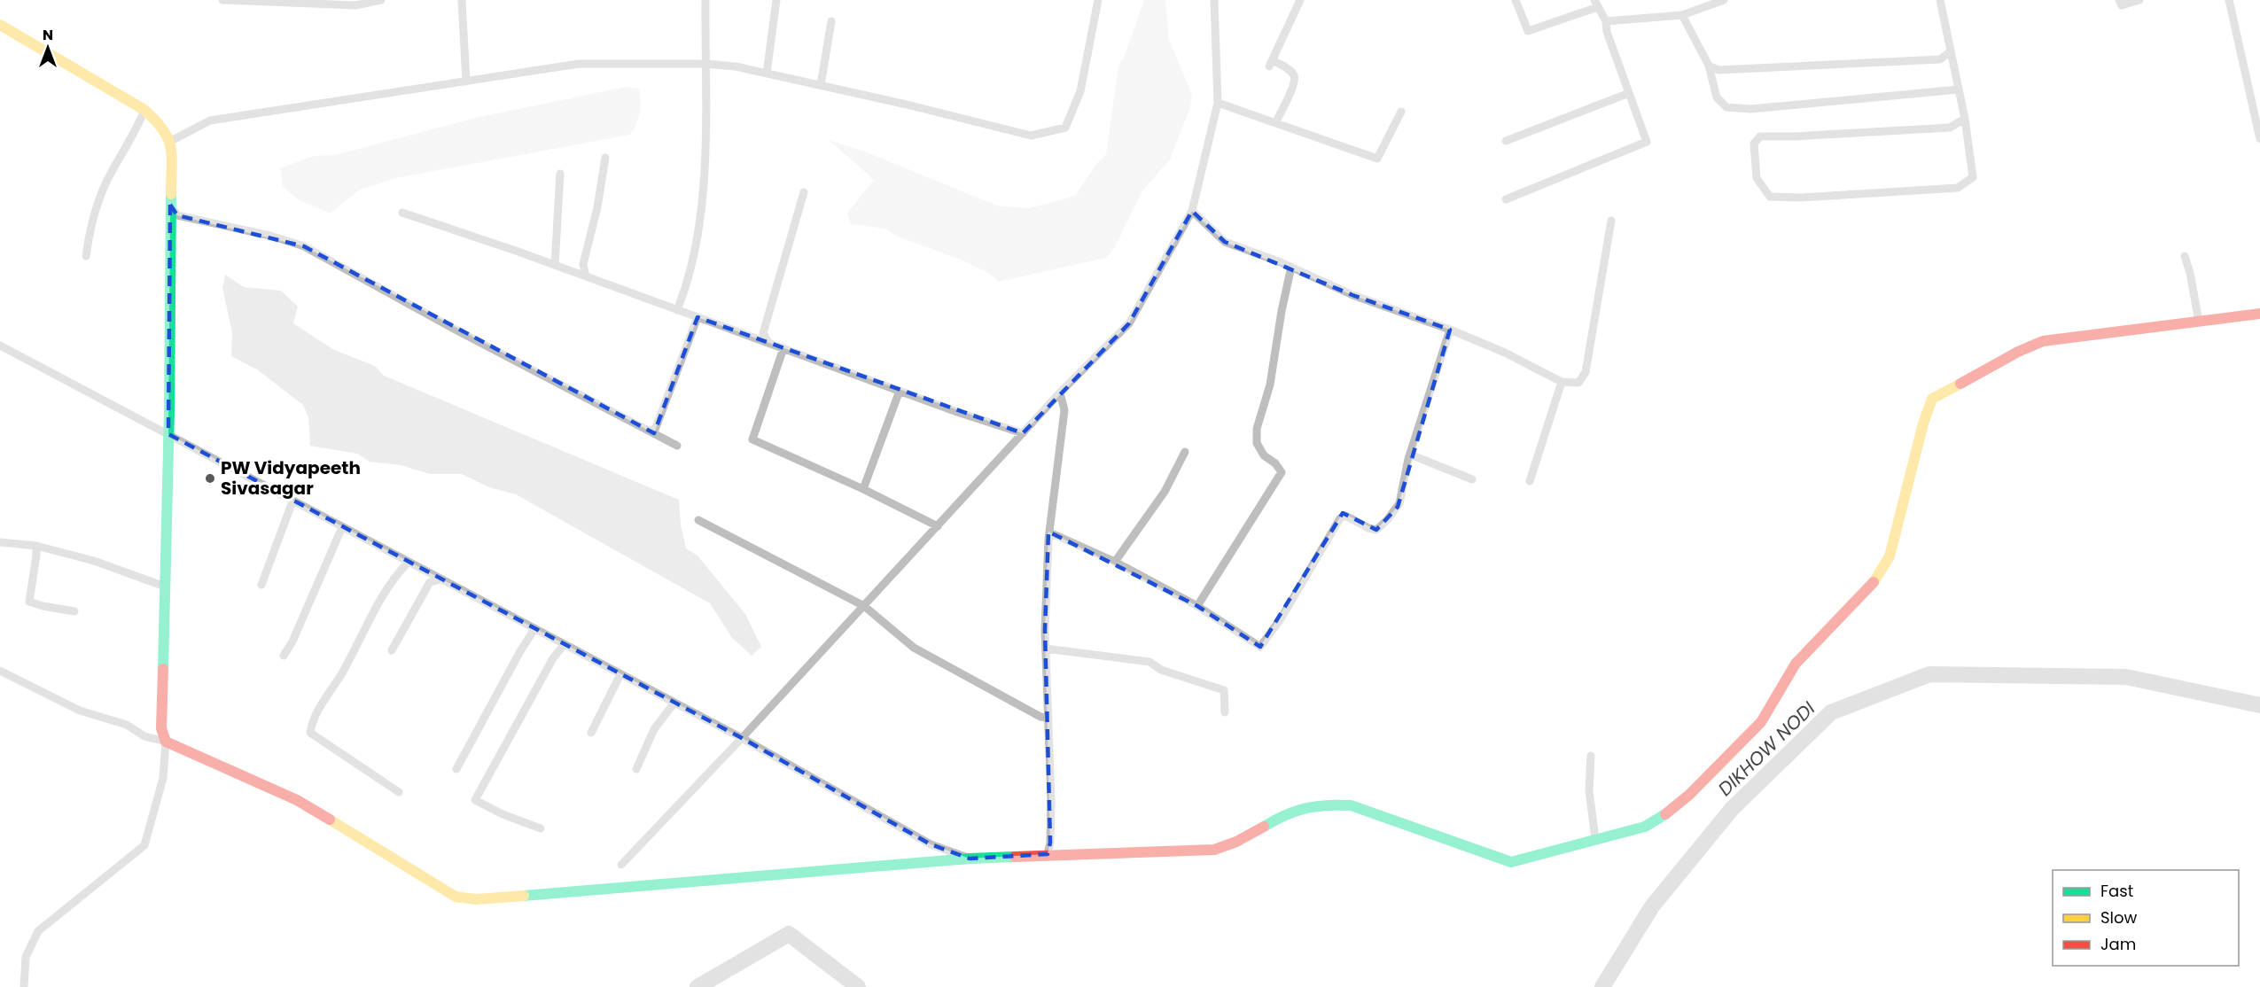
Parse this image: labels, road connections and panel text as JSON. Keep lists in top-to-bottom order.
{
  "water": ["DIKHOW NODI"],
  "places": ["PW Vidyapeeth Sivasagar"],
  "legend": ["Fast", "Slow", "Jam"],
  "north": "top"
}
